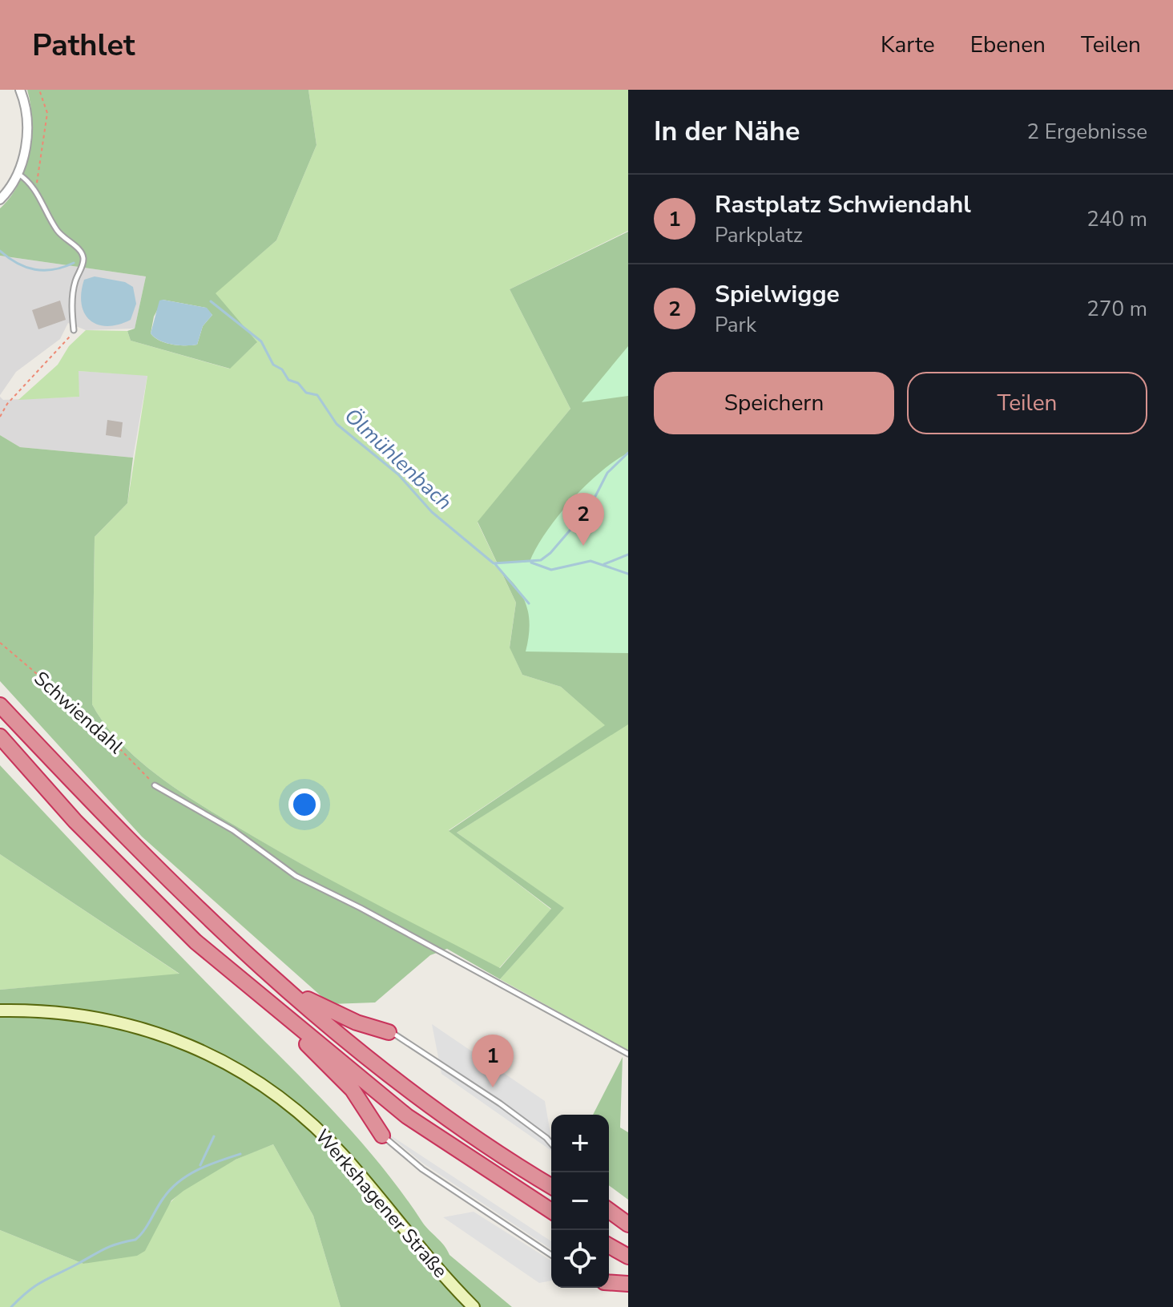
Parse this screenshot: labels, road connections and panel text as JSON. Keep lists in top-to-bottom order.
{
  "streets": {
    "main road": ["Werkshagener Straße"],
    "path": ["Schwiendahl"]
  },
  "water": ["Ölmühlenbach"],
  "page": {
    "header": "Pathlet",
    "nav": ["Karte", "Ebenen", "Teilen"],
    "heading": ["In der Nähe", "2 Ergebnisse"],
    "list": [
      {
        "mark": "1",
        "name": "Rastplatz Schwiendahl",
        "note": "Parkplatz",
        "value": "240 m"
      },
      {
        "mark": "2",
        "name": "Spielwigge",
        "note": "Park",
        "value": "270 m"
      }
    ],
    "buttons": ["Speichern", "Teilen"],
    "pins": ["2", "1"],
    "map_buttons": ["+", "−"]
  }
}
